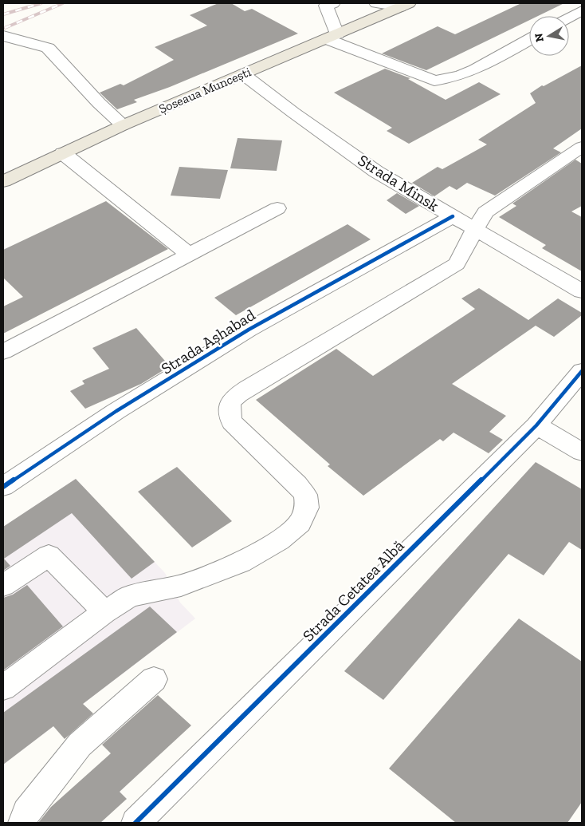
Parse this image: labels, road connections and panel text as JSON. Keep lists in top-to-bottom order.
{
  "streets": {
    "main road": ["Șoseaua Muncești"],
    "street": ["Strada Minsk", "Strada Așhabad", "Strada Cetatea Albă"]
  },
  "crossings": [
    ["Șoseaua Muncești", "Strada Minsk"],
    ["Strada Minsk", "Strada Așhabad"]
  ],
  "north": "left"
}
